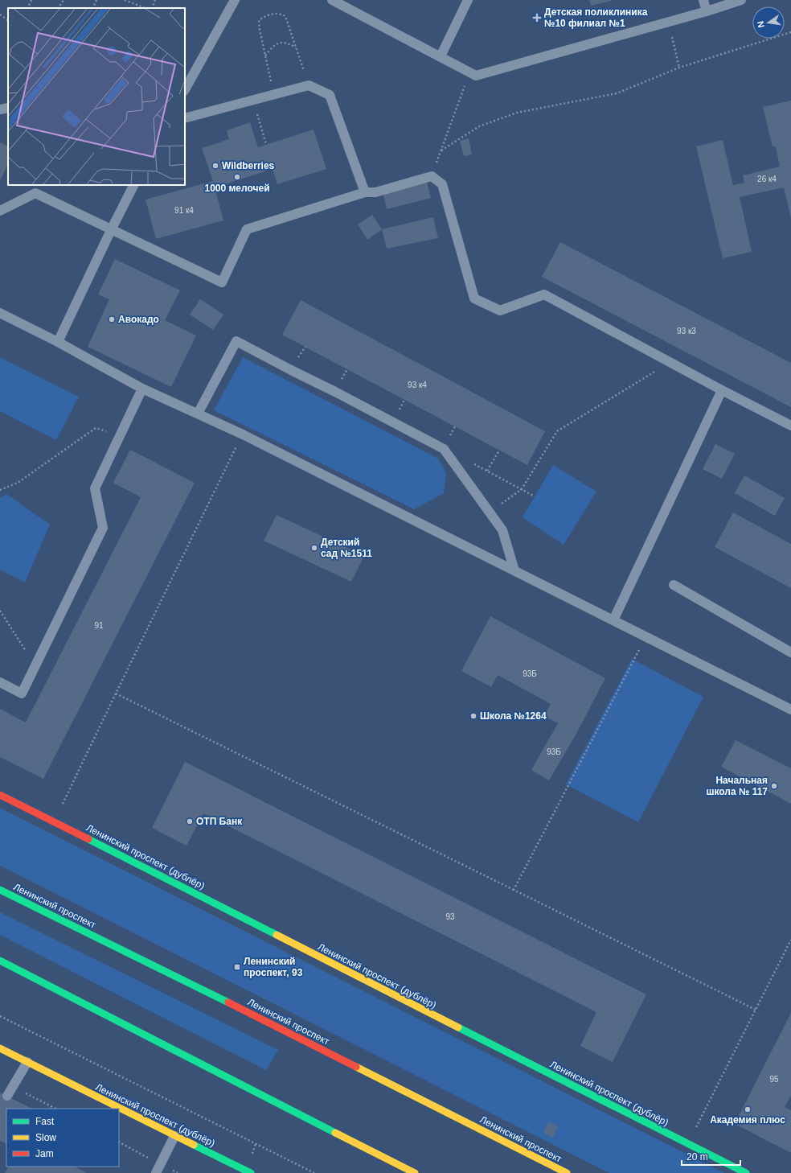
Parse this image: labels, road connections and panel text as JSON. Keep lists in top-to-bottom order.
{
  "streets": {
    "street": ["Ленинский проспект (дублёр)", "Ленинский проспект"]
  },
  "places": {
    "health": ["Детская поликлиника №10 филиал №1"],
    "other": [
      "Wildberries",
      "1000 мелочей",
      "Авокадо",
      "Детский сад №1511",
      "Школа №1264",
      "Начальная школа № 117",
      "ОТП Банк",
      "Академия плюс"
    ],
    "transit": ["Ленинский проспект, 93"]
  },
  "house_numbers": [
    "26 к4",
    "91 к4",
    "93 к3",
    "93 к4",
    "91",
    "93Б",
    "93Б",
    "93",
    "95"
  ],
  "legend": ["Fast", "Slow", "Jam"],
  "scale_bar": "20 m",
  "north": "left"
}
